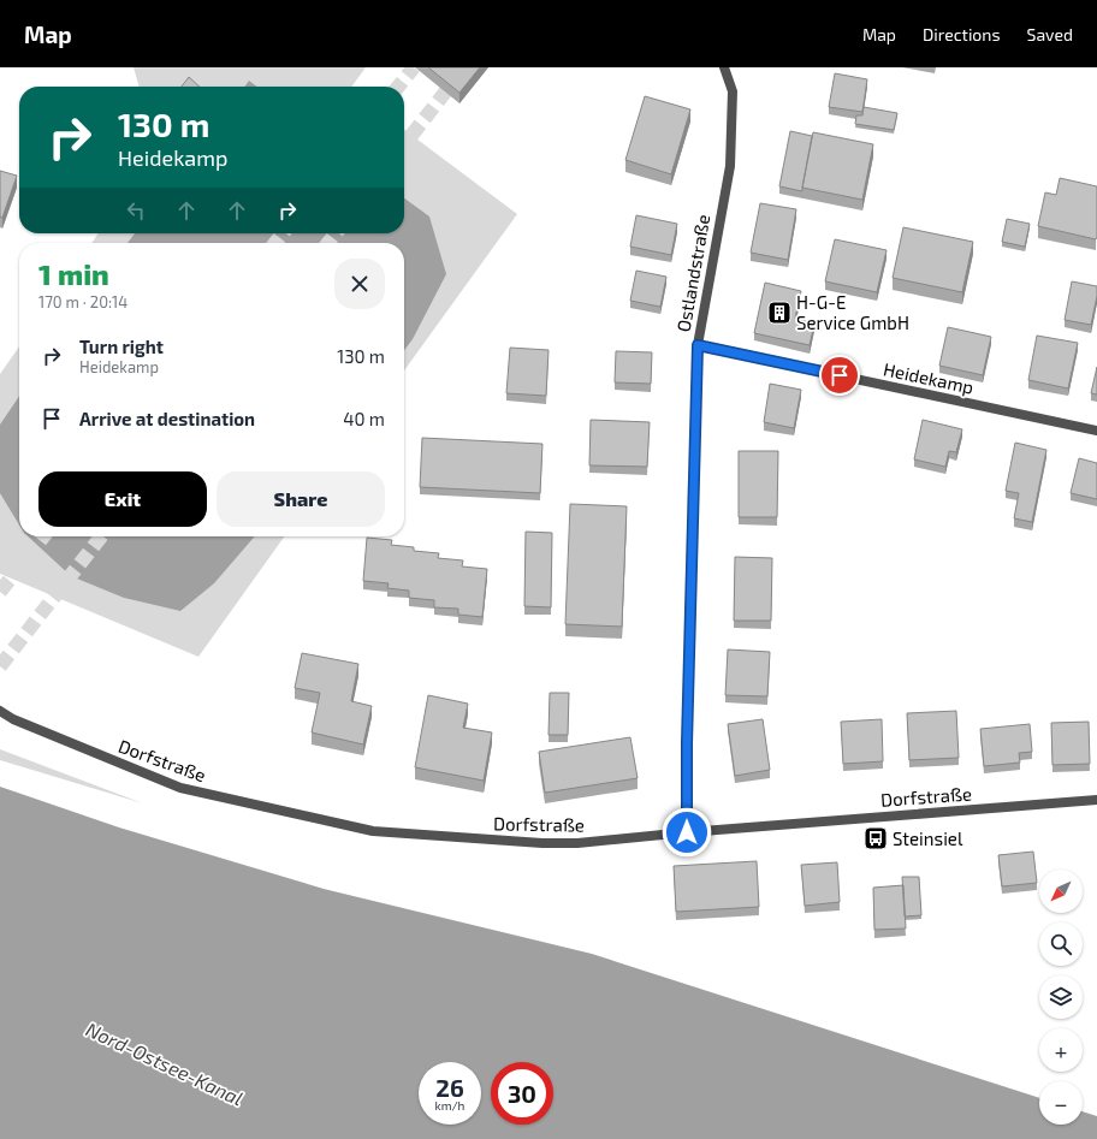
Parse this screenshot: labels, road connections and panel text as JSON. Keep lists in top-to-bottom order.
{
  "streets": {
    "street": ["Ostlandstraße", "Heidekamp", "Dorfstraße"]
  },
  "crossings": [
    ["Ostlandstraße", "Heidekamp"],
    ["Ostlandstraße", "Dorfstraße"]
  ],
  "water": ["Nord-Ostsee-Kanal"],
  "places": {
    "building": ["H-G-E Service GmbH"],
    "bus stop": ["Steinsiel"]
  },
  "north": "bottom left",
  "page": {
    "header": "Map",
    "nav": ["Map", "Directions", "Saved"],
    "turn": ["130 m", "Heidekamp"],
    "heading": ["1 min", "170 m · 20:14"],
    "list": [
      {
        "name": "Turn right",
        "note": "Heidekamp",
        "value": "130 m"
      },
      {
        "name": "Arrive at destination",
        "value": "40 m"
      }
    ],
    "buttons": ["Exit", "Share"],
    "map_buttons": ["+", "−"],
    "speed": "26 km/h",
    "limit": "30"
  }
}
